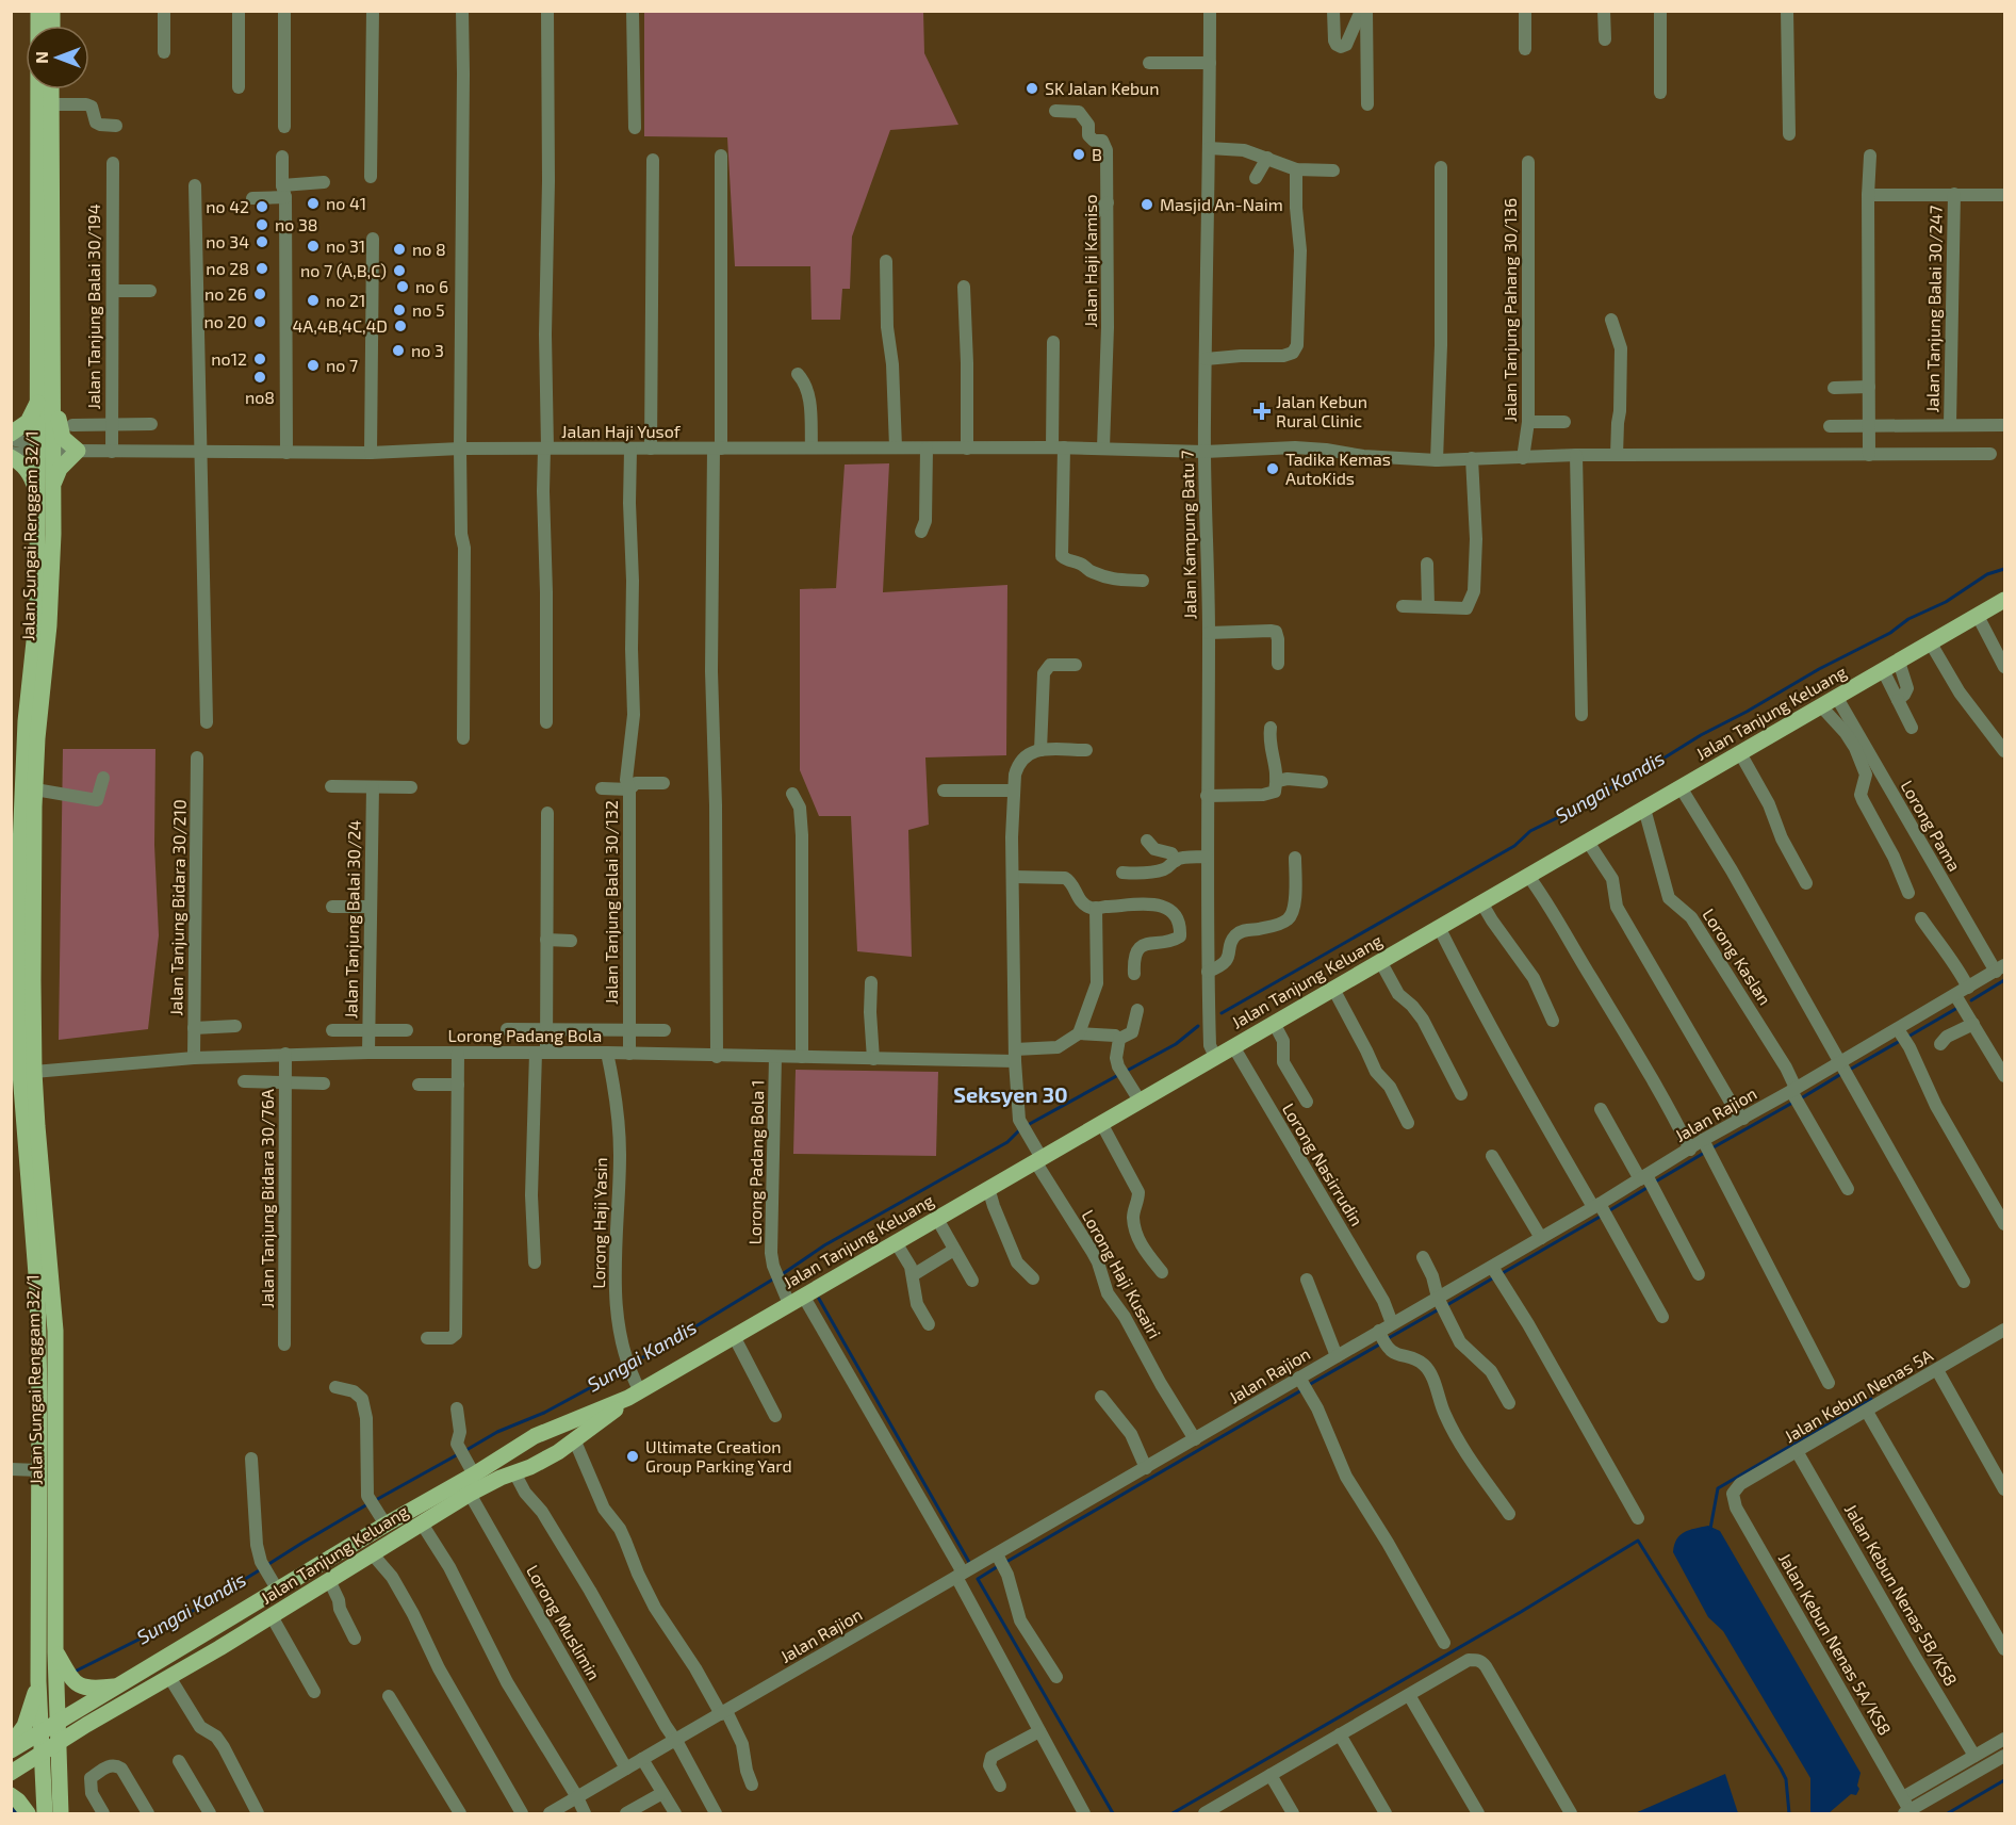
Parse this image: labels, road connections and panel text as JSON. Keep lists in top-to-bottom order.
{
  "streets": {
    "main road": ["Jalan Sungai Renggam 32/1", "Jalan Tanjung Keluang"],
    "street": [
      "Jalan Haji Kamiso",
      "Jalan Tanjung Balai 30/194",
      "Jalan Tanjung Balai 30/247",
      "Jalan Tanjung Pahang 30/136",
      "Jalan Haji Yusof",
      "Jalan Kampung Batu 7",
      "Lorong Pama",
      "Jalan Tanjung Balai 30/132",
      "Jalan Tanjung Bidara 30/210",
      "Jalan Tanjung Balai 30/24",
      "Lorong Kaslan",
      "Lorong Padang Bola",
      "Jalan Rajion",
      "Lorong Padang Bola 1",
      "Lorong Nasirrudin",
      "Jalan Tanjung Bidara 30/76A",
      "Lorong Haji Yasin",
      "Lorong Haji Kusairi",
      "Jalan Kebun Nenas 5A",
      "Jalan Kebun Nenas 5B/KS8",
      "Lorong Muslimin",
      "Jalan Kebun Nenas 5A/KS8"
    ]
  },
  "crossings": [
    ["Jalan Haji Kamiso", "Jalan Haji Yusof"],
    ["Jalan Tanjung Balai 30/194", "Jalan Haji Yusof"],
    ["Jalan Tanjung Pahang 30/136", "Jalan Haji Yusof"],
    ["Jalan Haji Yusof", "Jalan Kampung Batu 7"],
    ["Jalan Haji Yusof", "Jalan Sungai Renggam 32/1"],
    ["Jalan Haji Yusof", "Jalan Tanjung Balai 30/132"],
    ["Jalan Kampung Batu 7", "Jalan Tanjung Keluang"],
    ["Jalan Sungai Renggam 32/1", "Jalan Tanjung Keluang"],
    ["Jalan Sungai Renggam 32/1", "Lorong Padang Bola"],
    ["Jalan Tanjung Keluang", "Lorong Pama"],
    ["Jalan Tanjung Keluang", "Lorong Kaslan"],
    ["Jalan Tanjung Keluang", "Lorong Padang Bola 1"],
    ["Jalan Tanjung Keluang", "Lorong Nasirrudin"],
    ["Jalan Tanjung Keluang", "Lorong Haji Yasin"],
    ["Jalan Tanjung Keluang", "Lorong Haji Kusairi"],
    ["Jalan Tanjung Keluang", "Lorong Muslimin"],
    ["Lorong Pama", "Jalan Rajion"],
    ["Jalan Tanjung Balai 30/132", "Lorong Padang Bola"],
    ["Jalan Tanjung Bidara 30/210", "Lorong Padang Bola"],
    ["Jalan Tanjung Balai 30/24", "Lorong Padang Bola"],
    ["Lorong Kaslan", "Jalan Rajion"],
    ["Lorong Padang Bola", "Lorong Padang Bola 1"],
    ["Lorong Padang Bola", "Jalan Tanjung Bidara 30/76A"],
    ["Lorong Padang Bola", "Lorong Haji Yasin"],
    ["Lorong Padang Bola", "Lorong Haji Kusairi"],
    ["Jalan Rajion", "Lorong Padang Bola 1"],
    ["Jalan Rajion", "Lorong Nasirrudin"],
    ["Jalan Rajion", "Lorong Haji Kusairi"],
    ["Jalan Rajion", "Lorong Muslimin"],
    ["Jalan Kebun Nenas 5A", "Jalan Kebun Nenas 5B/KS8"],
    ["Jalan Kebun Nenas 5A", "Jalan Kebun Nenas 5A/KS8"]
  ],
  "districts": ["Seksyen 30"],
  "water": ["Sungai Kandis"],
  "places": {
    "other": [
      "SK Jalan Kebun",
      "B",
      "no 41",
      "Masjid An-Naim",
      "no 42",
      "no 38",
      "no 34",
      "no 31",
      "no 8",
      "no 28",
      "no 7 (A,B,C)",
      "no 6",
      "no 26",
      "no 21",
      "no 5",
      "no 20",
      "4A,4B,4C,4D",
      "no 3",
      "no12",
      "no 7",
      "no8",
      "Tadika Kemas AutoKids",
      "Ultimate Creation Group Parking Yard"
    ],
    "health": ["Jalan Kebun Rural Clinic"]
  },
  "north": "left"
}
